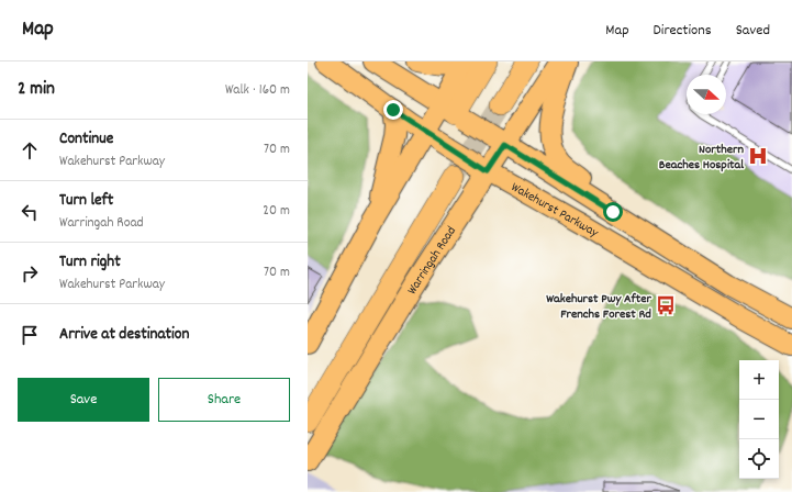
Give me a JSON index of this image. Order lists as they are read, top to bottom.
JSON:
{
  "streets": {
    "highway": ["Warringah Road"],
    "main road": ["Wakehurst Parkway"]
  },
  "crossings": [
    ["Wakehurst Parkway", "Warringah Road"]
  ],
  "places": {
    "hospital": ["Northern Beaches Hospital"],
    "bus stop": ["Wakehurst Pwy After Frenchs Forest Rd"]
  },
  "north": "right",
  "page": {
    "header": "Map",
    "nav": ["Map", "Directions", "Saved"],
    "heading": ["2 min", "Walk · 160 m"],
    "list": [
      ["Continue", "Wakehurst Parkway", "70 m"],
      ["Turn left", "Warringah Road", "20 m"],
      ["Turn right", "Wakehurst Parkway", "70 m"],
      "Arrive at destination"
    ],
    "map_buttons": ["+", "−"],
    "buttons": ["Save", "Share"]
  }
}
